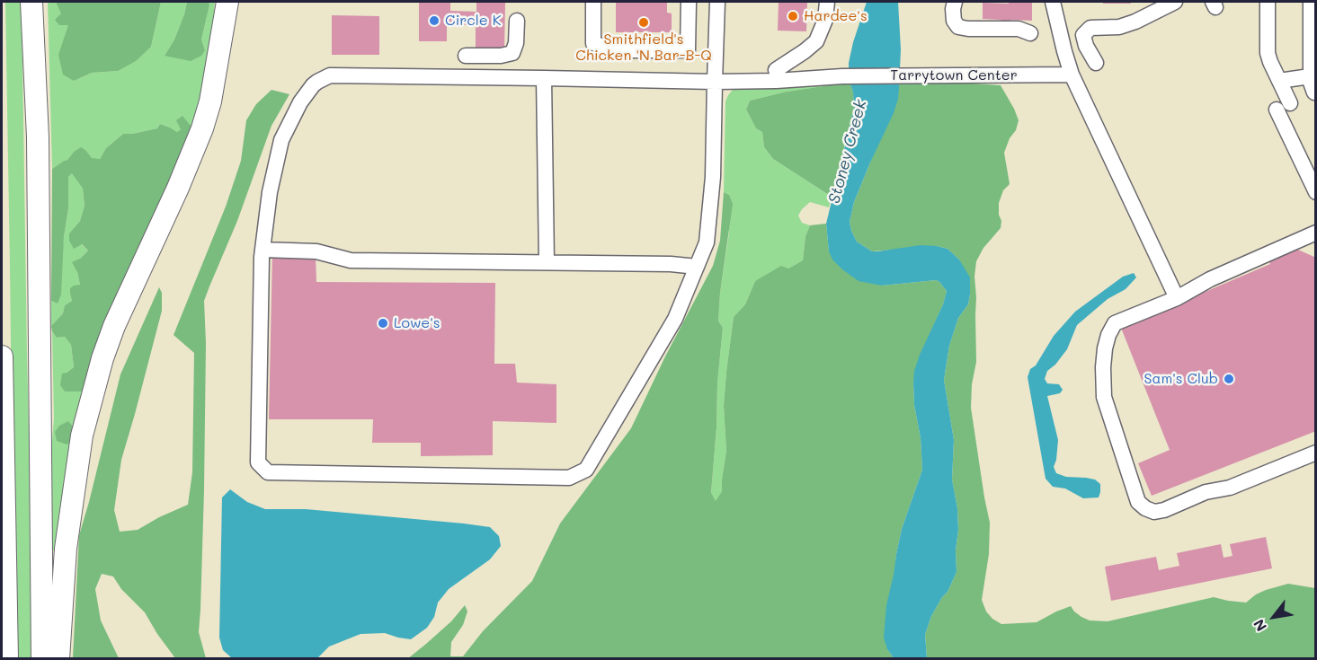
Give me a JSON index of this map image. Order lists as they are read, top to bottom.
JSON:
{
  "streets": {
    "street": ["Tarrytown Center"]
  },
  "water": ["Stoney Creek"],
  "places": [
    "Hardee's",
    "Circle K",
    "Smithfield's Chicken 'N Bar-B-Q",
    "Lowe's",
    "Sam's Club"
  ],
  "north": "bottom left"
}
